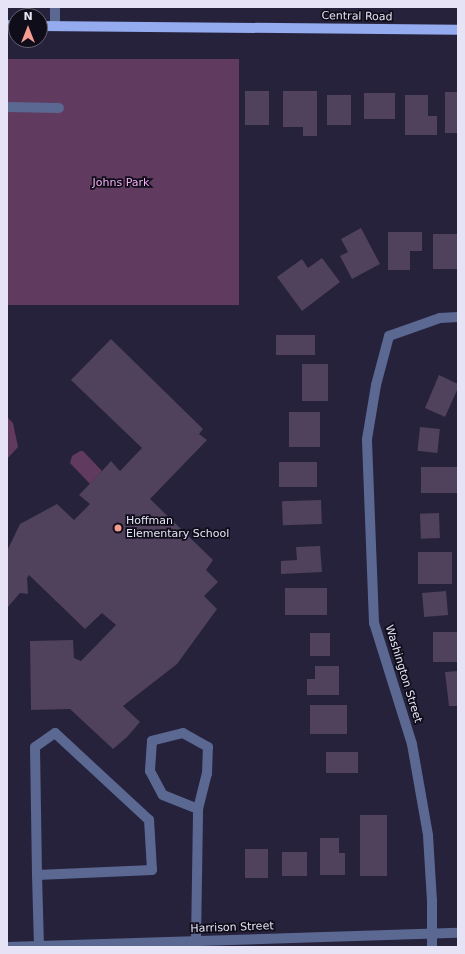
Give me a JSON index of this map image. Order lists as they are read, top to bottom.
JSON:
{
  "streets": {
    "main road": ["Central Road"],
    "street": ["Washington Street", "Harrison Street"]
  },
  "crossings": [
    ["Washington Street", "Harrison Street"]
  ],
  "parks": ["Johns Park"],
  "places": ["Hoffman Elementary School"],
  "north": "top"
}
